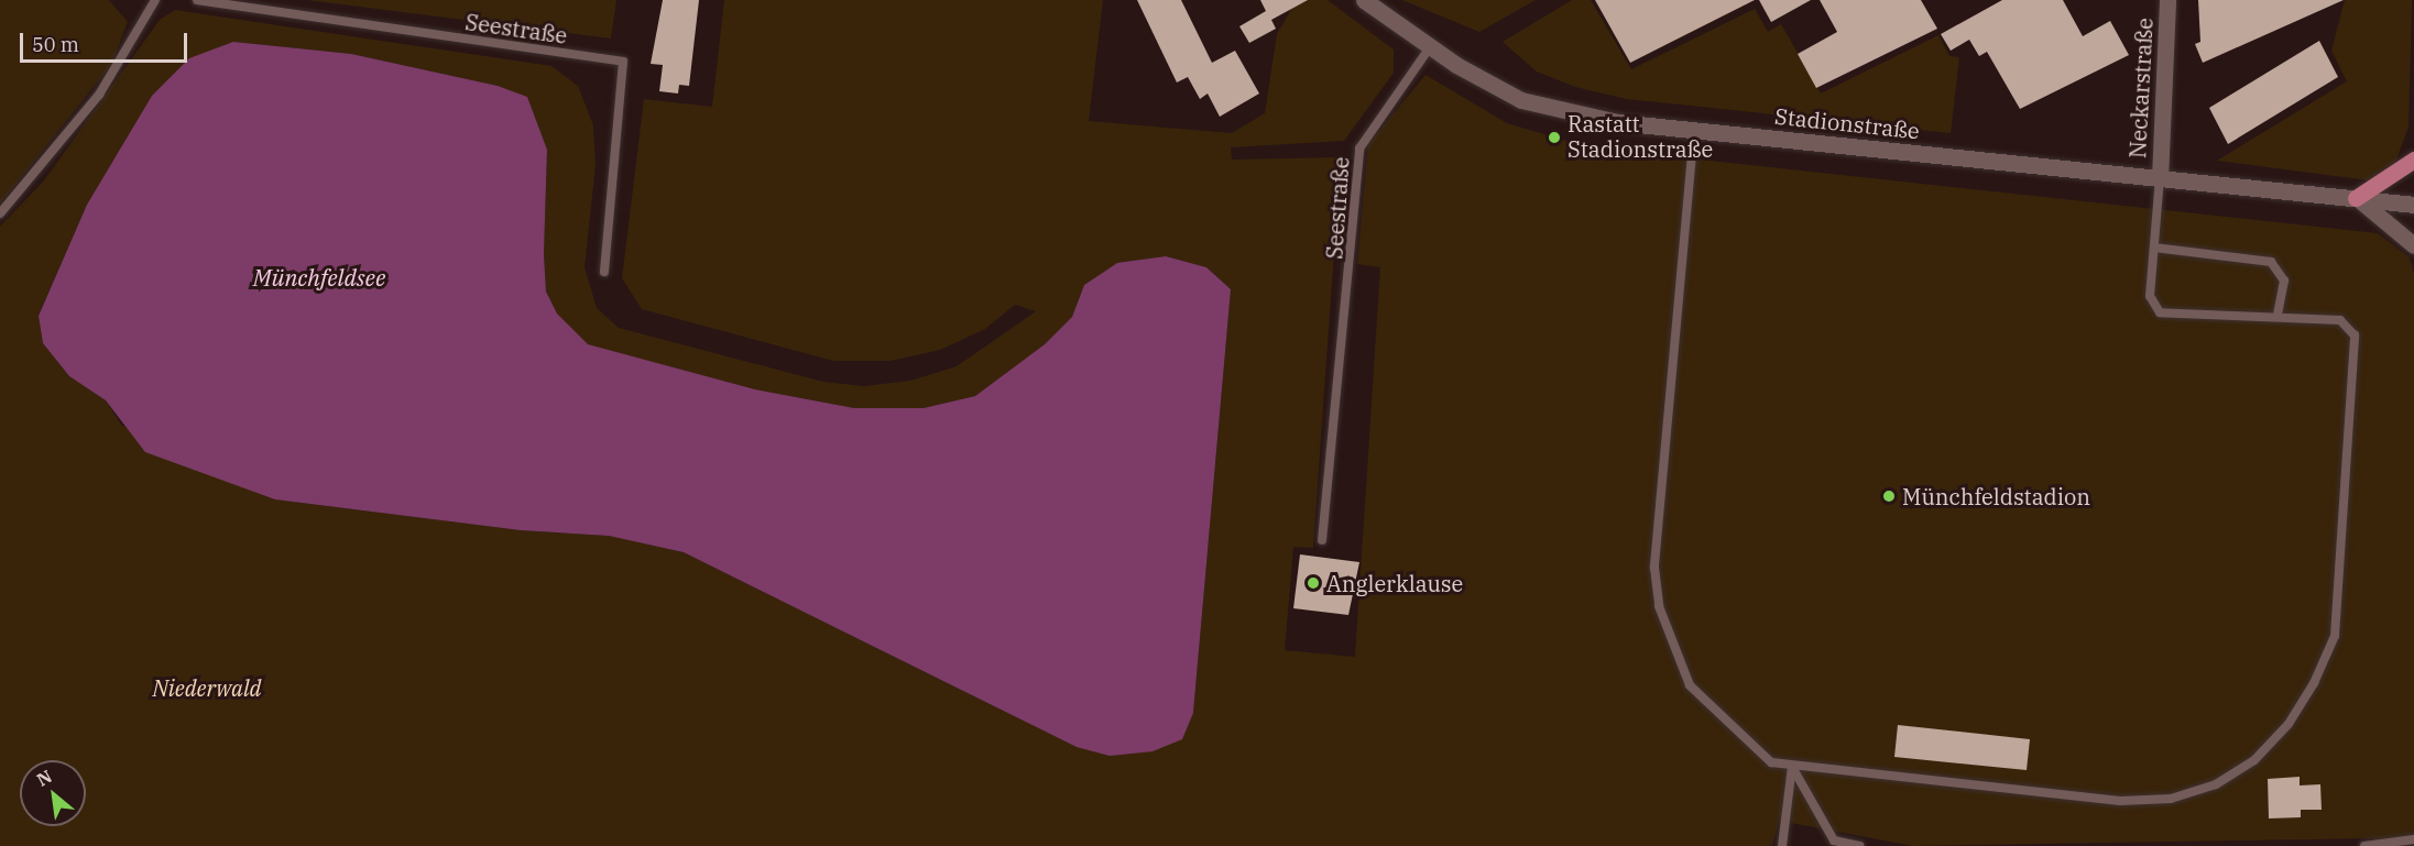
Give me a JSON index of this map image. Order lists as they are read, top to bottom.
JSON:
{
  "streets": {
    "street": ["Neckarstraße", "Stadionstraße"],
    "lane": ["Seestraße"]
  },
  "crossings": [
    ["Seestraße", "Stadionstraße"],
    ["Neckarstraße", "Stadionstraße"]
  ],
  "water": ["Münchfeldsee"],
  "parks": ["Niederwald"],
  "places": ["Rastatt Stadionstraße", "Münchfeldstadion", "Anglerklause"],
  "scale_bar": "50 m",
  "north": "top left"
}
